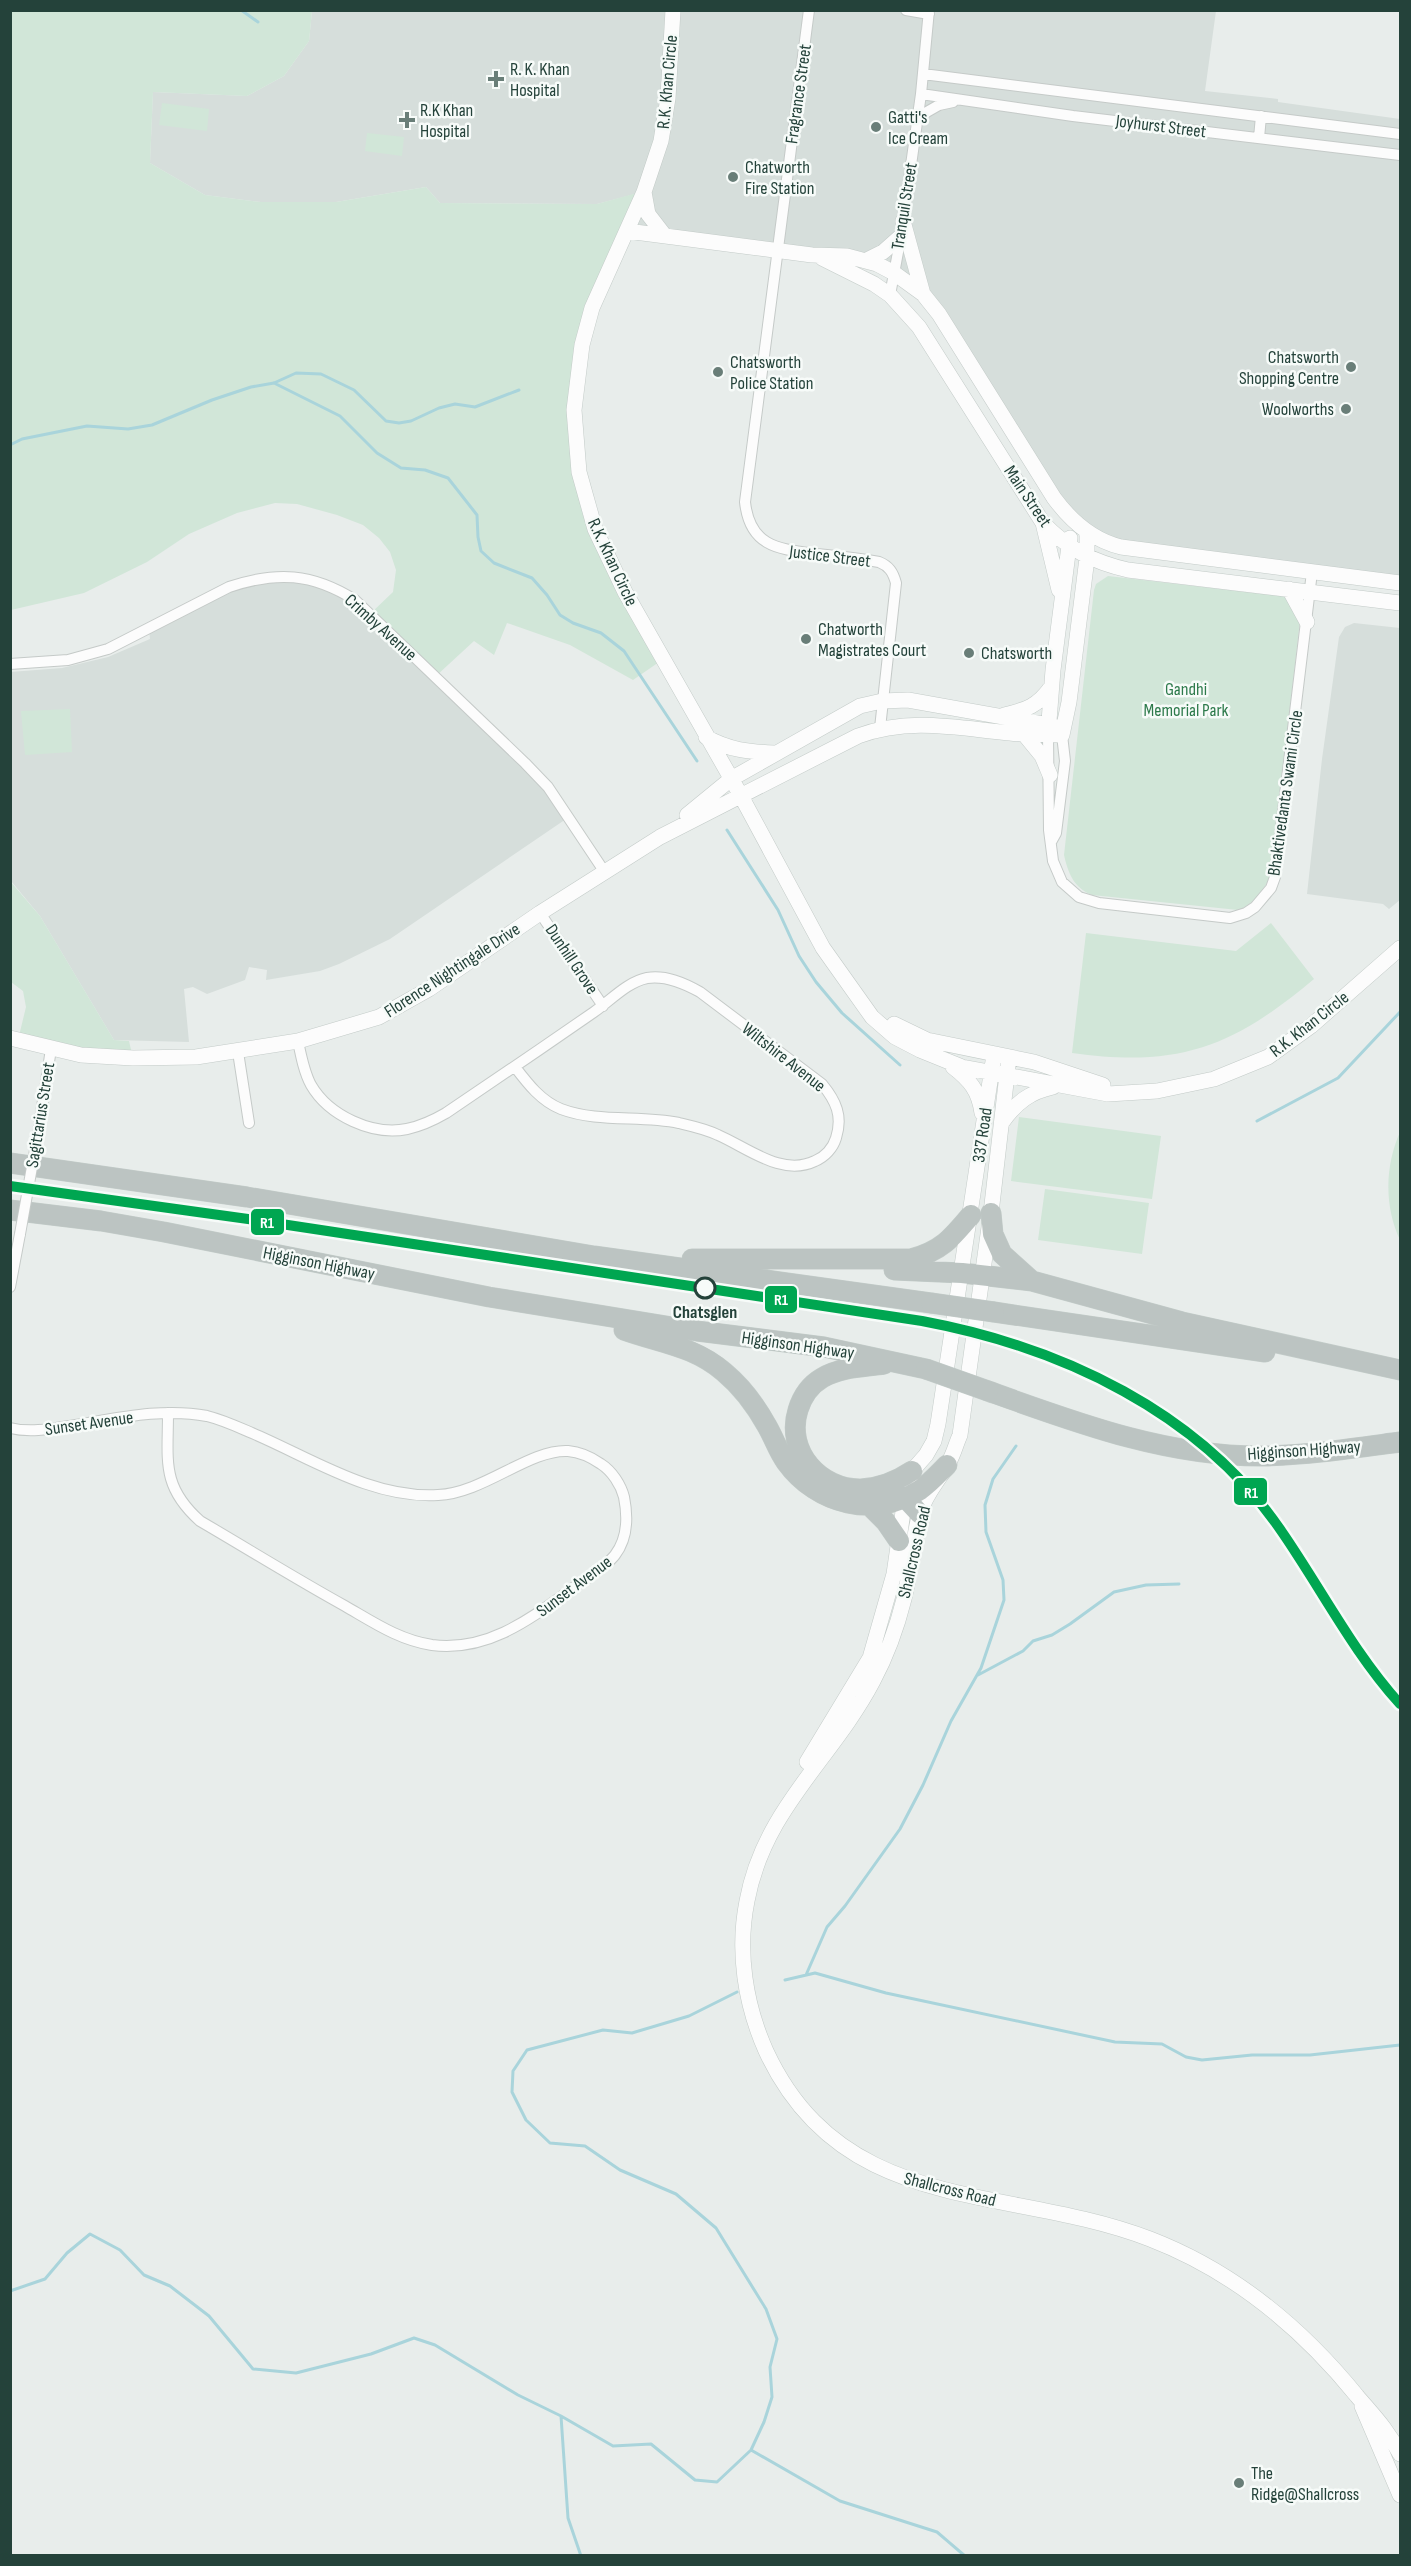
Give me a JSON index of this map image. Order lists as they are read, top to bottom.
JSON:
{
  "streets": {
    "highway": ["Higginson Highway"],
    "street": [
      "R.K. Khan Circle",
      "Fragrance Street",
      "Joyhurst Street",
      "Tranquil Street",
      "Main Street",
      "Justice Street",
      "Crimby Avenue",
      "Bhaktivedanta Swami Circle",
      "Dunhill Grove",
      "Florence Nightingale Drive",
      "Wiltshire Avenue",
      "Sagittarius Street",
      "337 Road",
      "Sunset Avenue",
      "Shallcross Road"
    ]
  },
  "crossings": [
    ["R.K. Khan Circle", "Main Street"],
    ["R.K. Khan Circle", "Florence Nightingale Drive"],
    ["R.K. Khan Circle", "337 Road"],
    ["Fragrance Street", "Main Street"],
    ["Fragrance Street", "Justice Street"],
    ["Joyhurst Street", "Tranquil Street"],
    ["Tranquil Street", "Main Street"],
    ["Main Street", "Justice Street"],
    ["Main Street", "Bhaktivedanta Swami Circle"],
    ["Crimby Avenue", "Florence Nightingale Drive"],
    ["Dunhill Grove", "Florence Nightingale Drive"],
    ["Dunhill Grove", "Wiltshire Avenue"],
    ["Florence Nightingale Drive", "Wiltshire Avenue"],
    ["Florence Nightingale Drive", "Sagittarius Street"],
    ["337 Road", "Shallcross Road"]
  ],
  "parks": ["Gandhi Memorial Park"],
  "places": {
    "health": ["R. K. Khan Hospital", "R.K Khan Hospital"],
    "other": [
      "Gatti's Ice Cream",
      "Chatworth Fire Station",
      "Chatsworth Shopping Centre",
      "Chatsworth Police Station",
      "Woolworths",
      "Chatworth Magistrates Court",
      "Chatsworth",
      "Chatsglen",
      "The Ridge@Shallcross"
    ]
  },
  "lines": ["transit line R1"]
}
